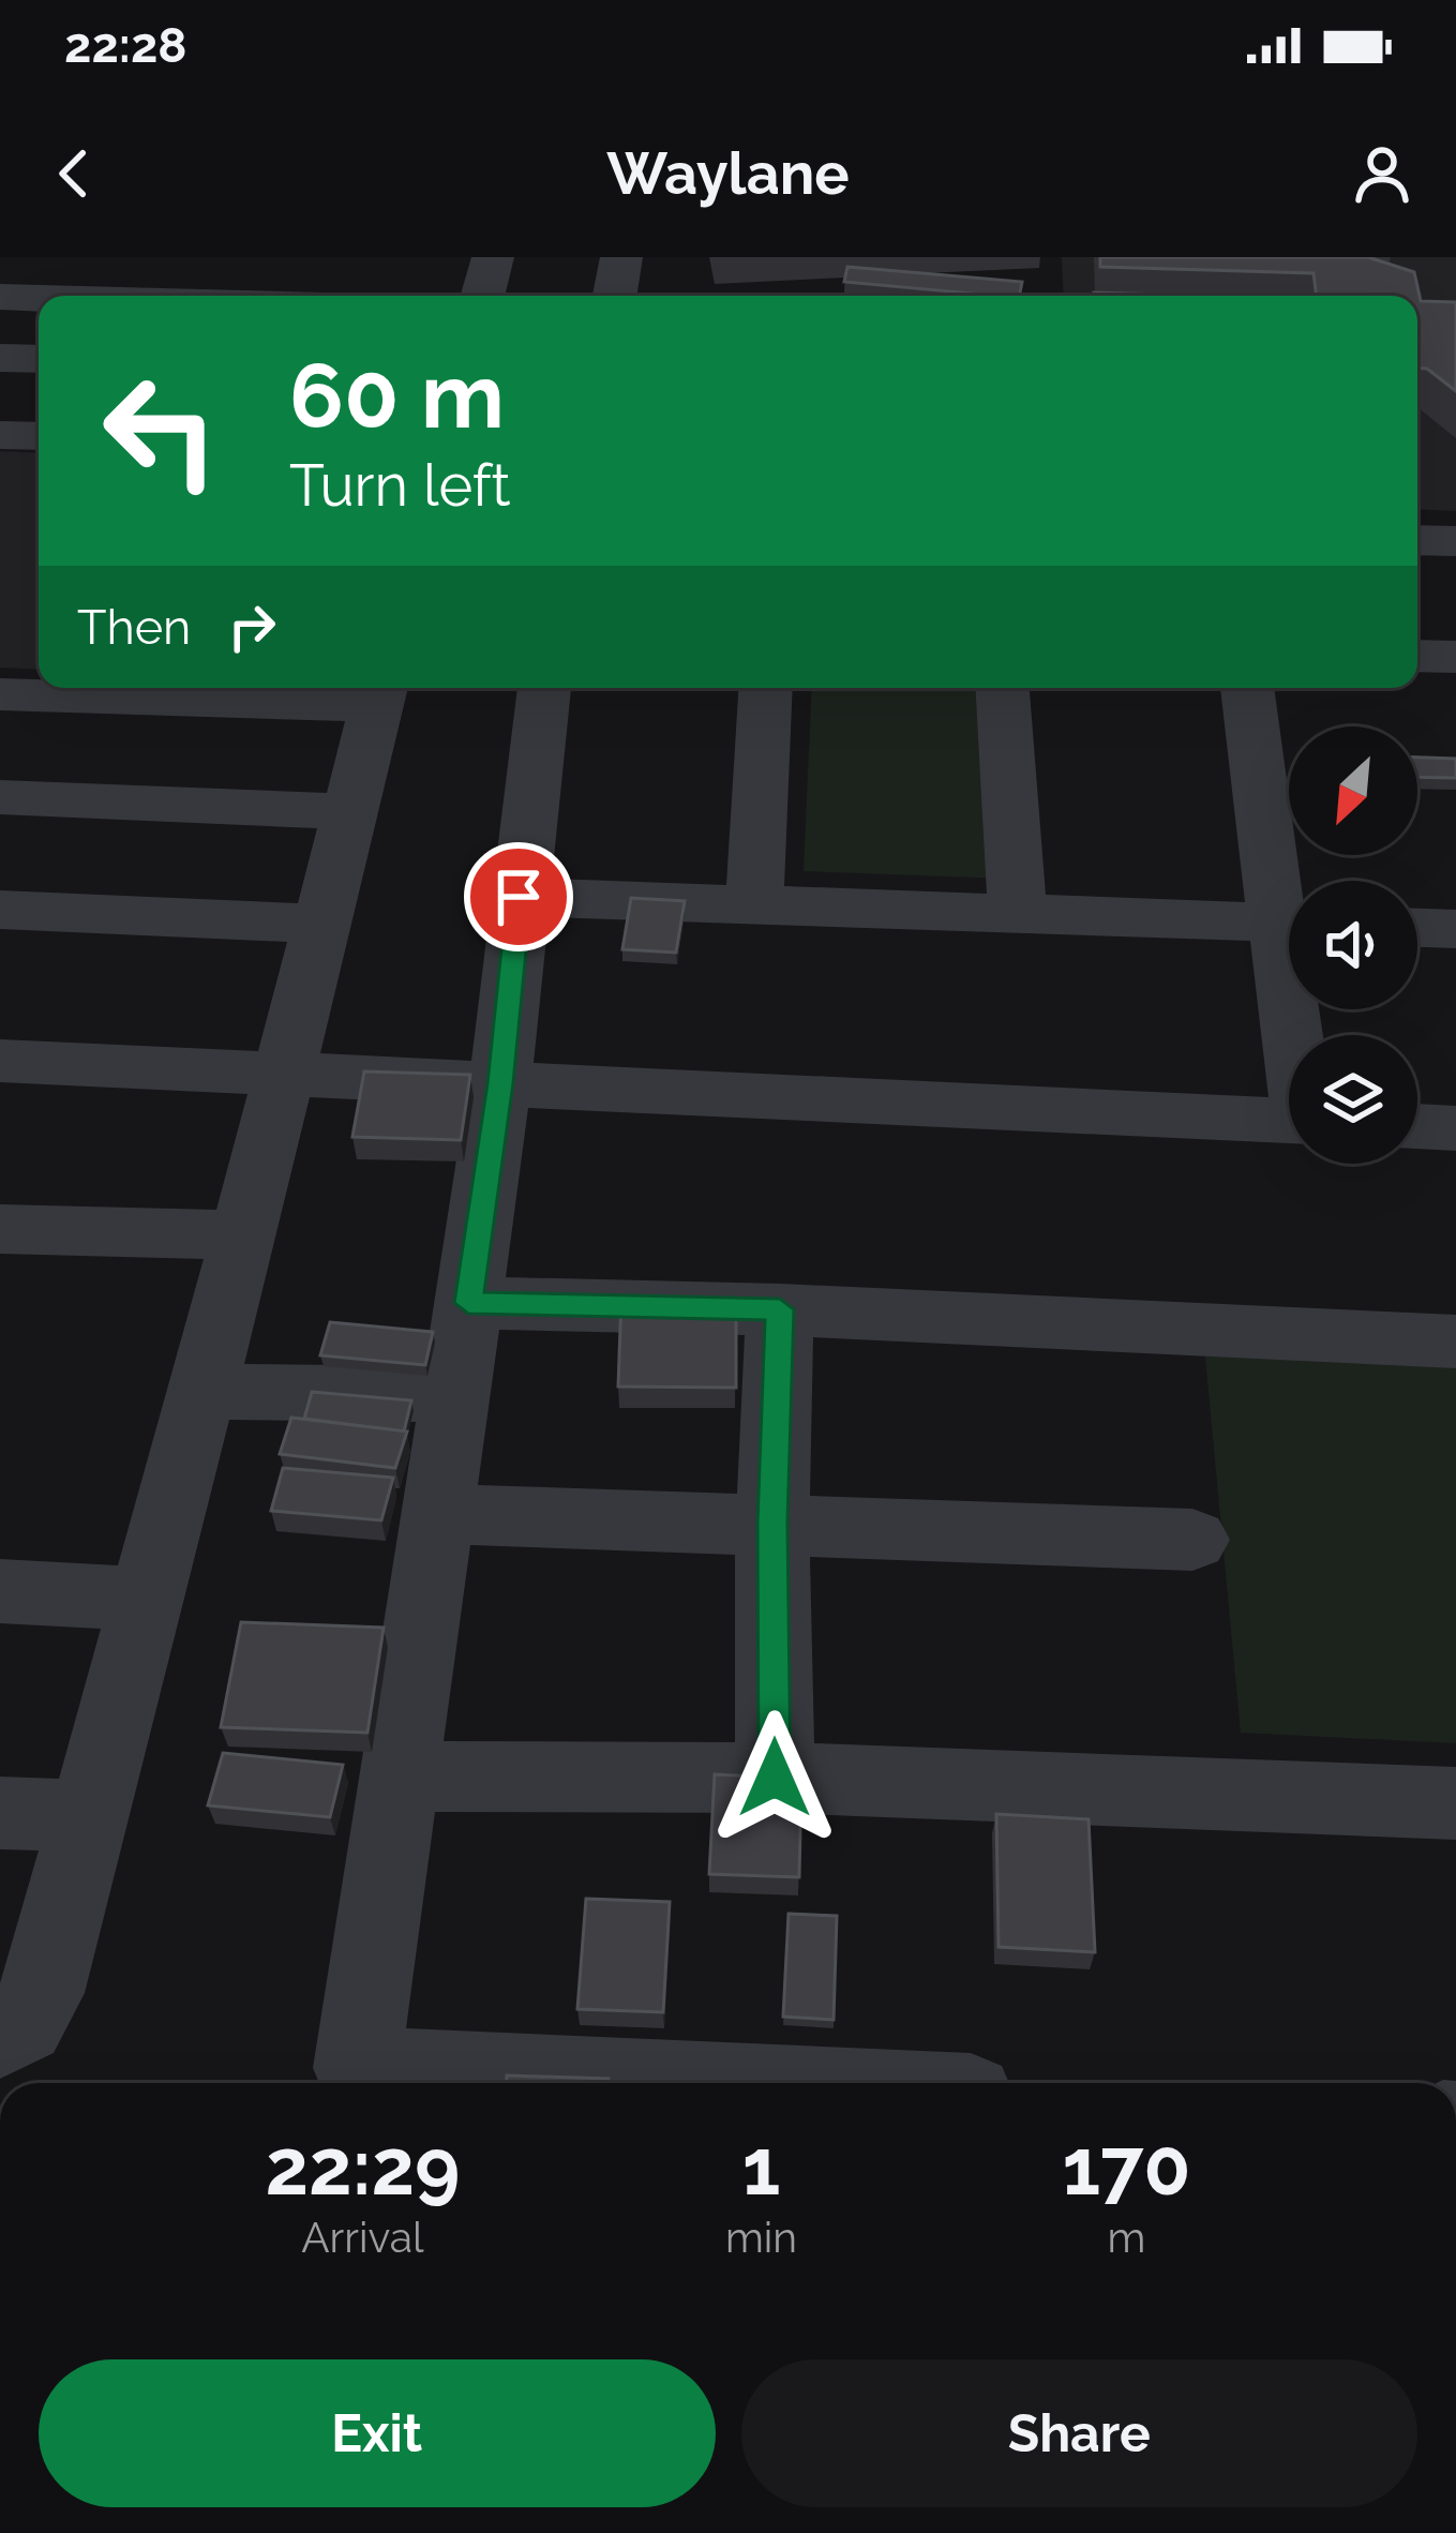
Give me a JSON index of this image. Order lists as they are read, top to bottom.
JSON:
{
  "north": "bottom left",
  "page": {
    "status": "22:28",
    "header": "Waylane",
    "turn": ["60 m", "Turn left"],
    "then": "Then",
    "eta": [
      "22:29",
      "Arrival",
      "1",
      "min",
      "170",
      "m"
    ],
    "buttons": ["Exit", "Share"]
  }
}
